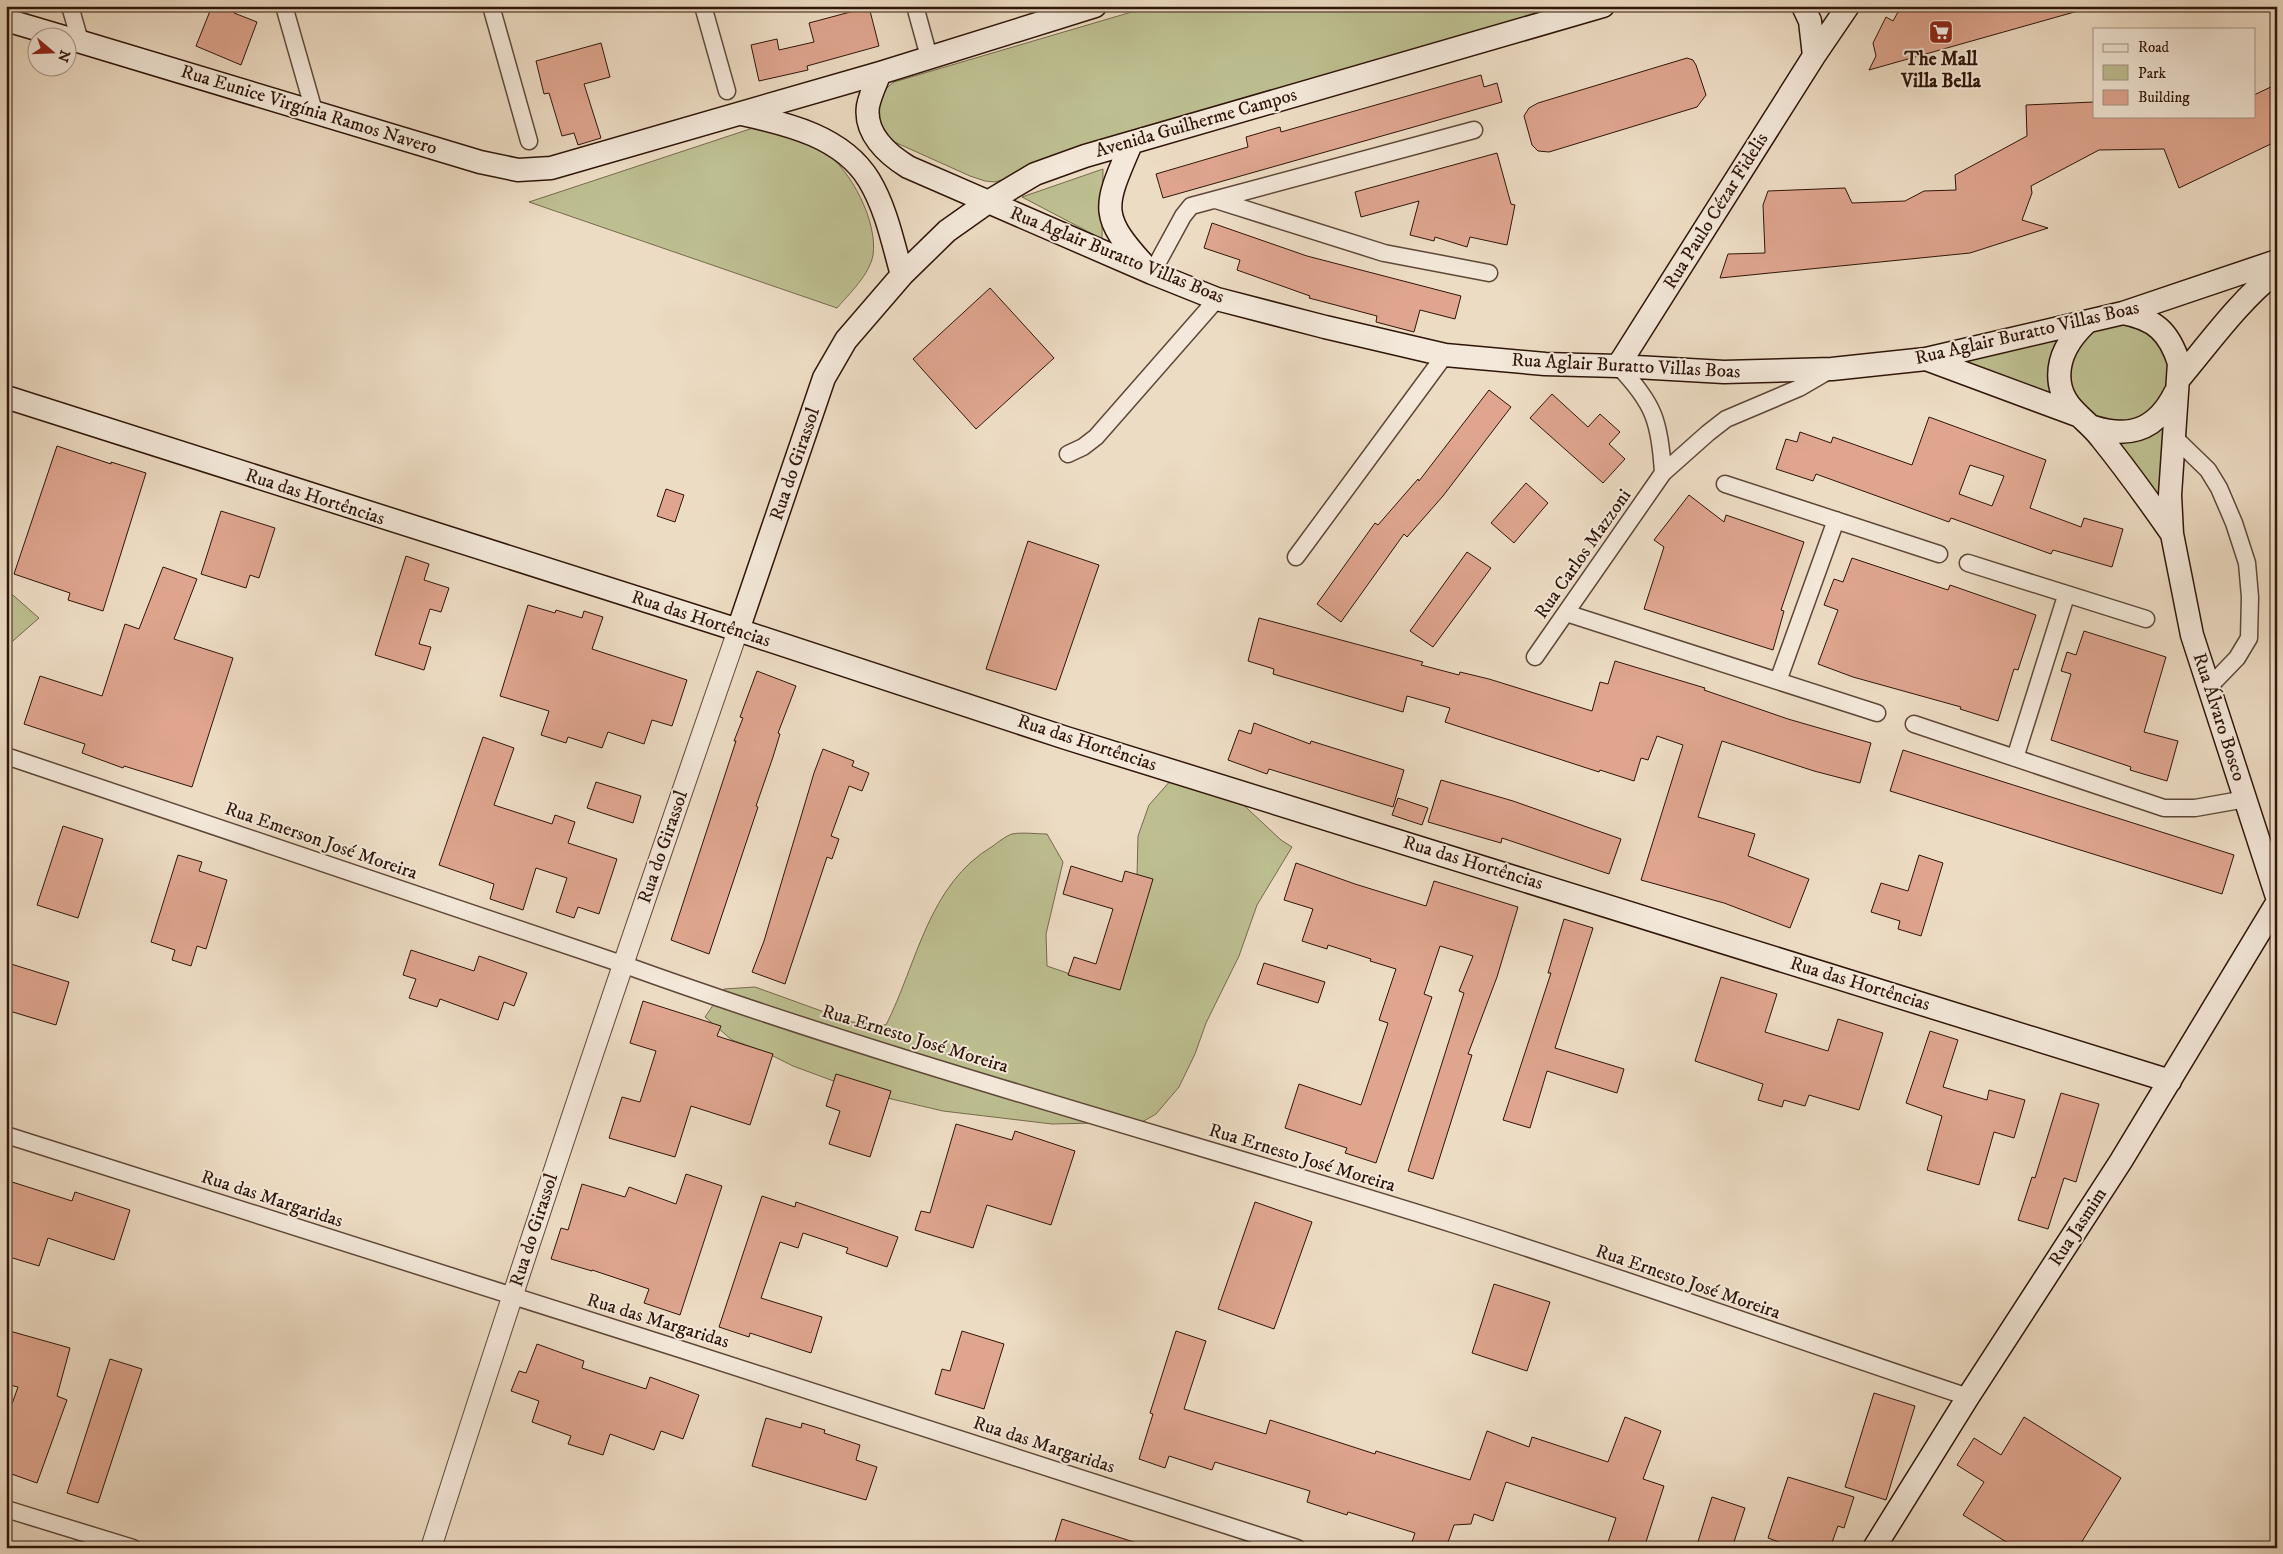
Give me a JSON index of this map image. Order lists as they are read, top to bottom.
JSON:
{
  "streets": {
    "main road": [
      "Rua Eunice Virgínia Ramos Navero",
      "Avenida Guilherme Campos",
      "Rua Paulo Cézar Fidelis",
      "Rua Aglair Buratto Villas Boas",
      "Rua do Girassol",
      "Rua das Hortências",
      "Rua Álvaro Bosco",
      "Rua Jasmim"
    ],
    "street": [
      "Rua Carlos Mazzoni",
      "Rua Emerson José Moreira",
      "Rua Ernesto José Moreira",
      "Rua das Margaridas"
    ]
  },
  "crossings": [
    ["Avenida Guilherme Campos", "Rua Aglair Buratto Villas Boas"],
    ["Avenida Guilherme Campos", "Rua do Girassol"],
    ["Rua Paulo Cézar Fidelis", "Rua Aglair Buratto Villas Boas"],
    ["Rua Aglair Buratto Villas Boas", "Rua do Girassol"],
    ["Rua Aglair Buratto Villas Boas", "Rua Carlos Mazzoni"],
    ["Rua Aglair Buratto Villas Boas", "Rua Álvaro Bosco"],
    ["Rua do Girassol", "Rua das Hortências"],
    ["Rua do Girassol", "Rua Emerson José Moreira"],
    ["Rua do Girassol", "Rua Ernesto José Moreira"],
    ["Rua do Girassol", "Rua das Margaridas"],
    ["Rua das Hortências", "Rua Jasmim"],
    ["Rua Emerson José Moreira", "Rua Ernesto José Moreira"],
    ["Rua Ernesto José Moreira", "Rua Jasmim"]
  ],
  "places": {
    "supermarket": ["The Mall Villa Bella"]
  },
  "legend": ["Road", "Park", "Building"],
  "north": "right"
}
